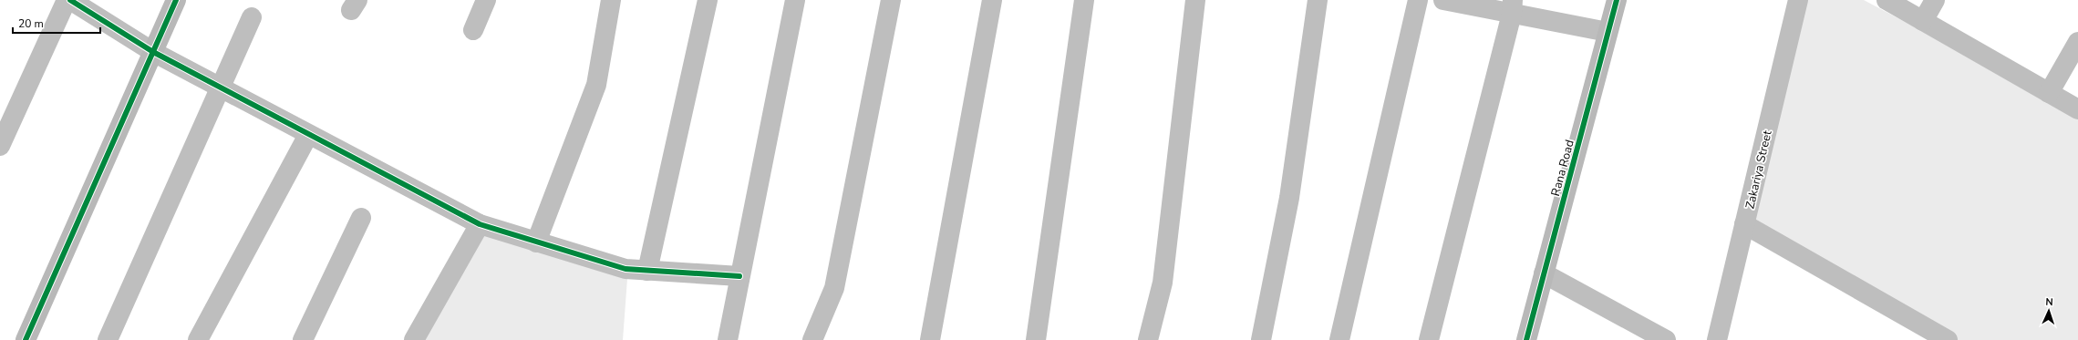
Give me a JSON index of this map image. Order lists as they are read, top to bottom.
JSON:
{
  "streets": {
    "street": ["Rana Road", "Zakariya Street"]
  },
  "scale_bar": "20 m",
  "north": "top"
}
